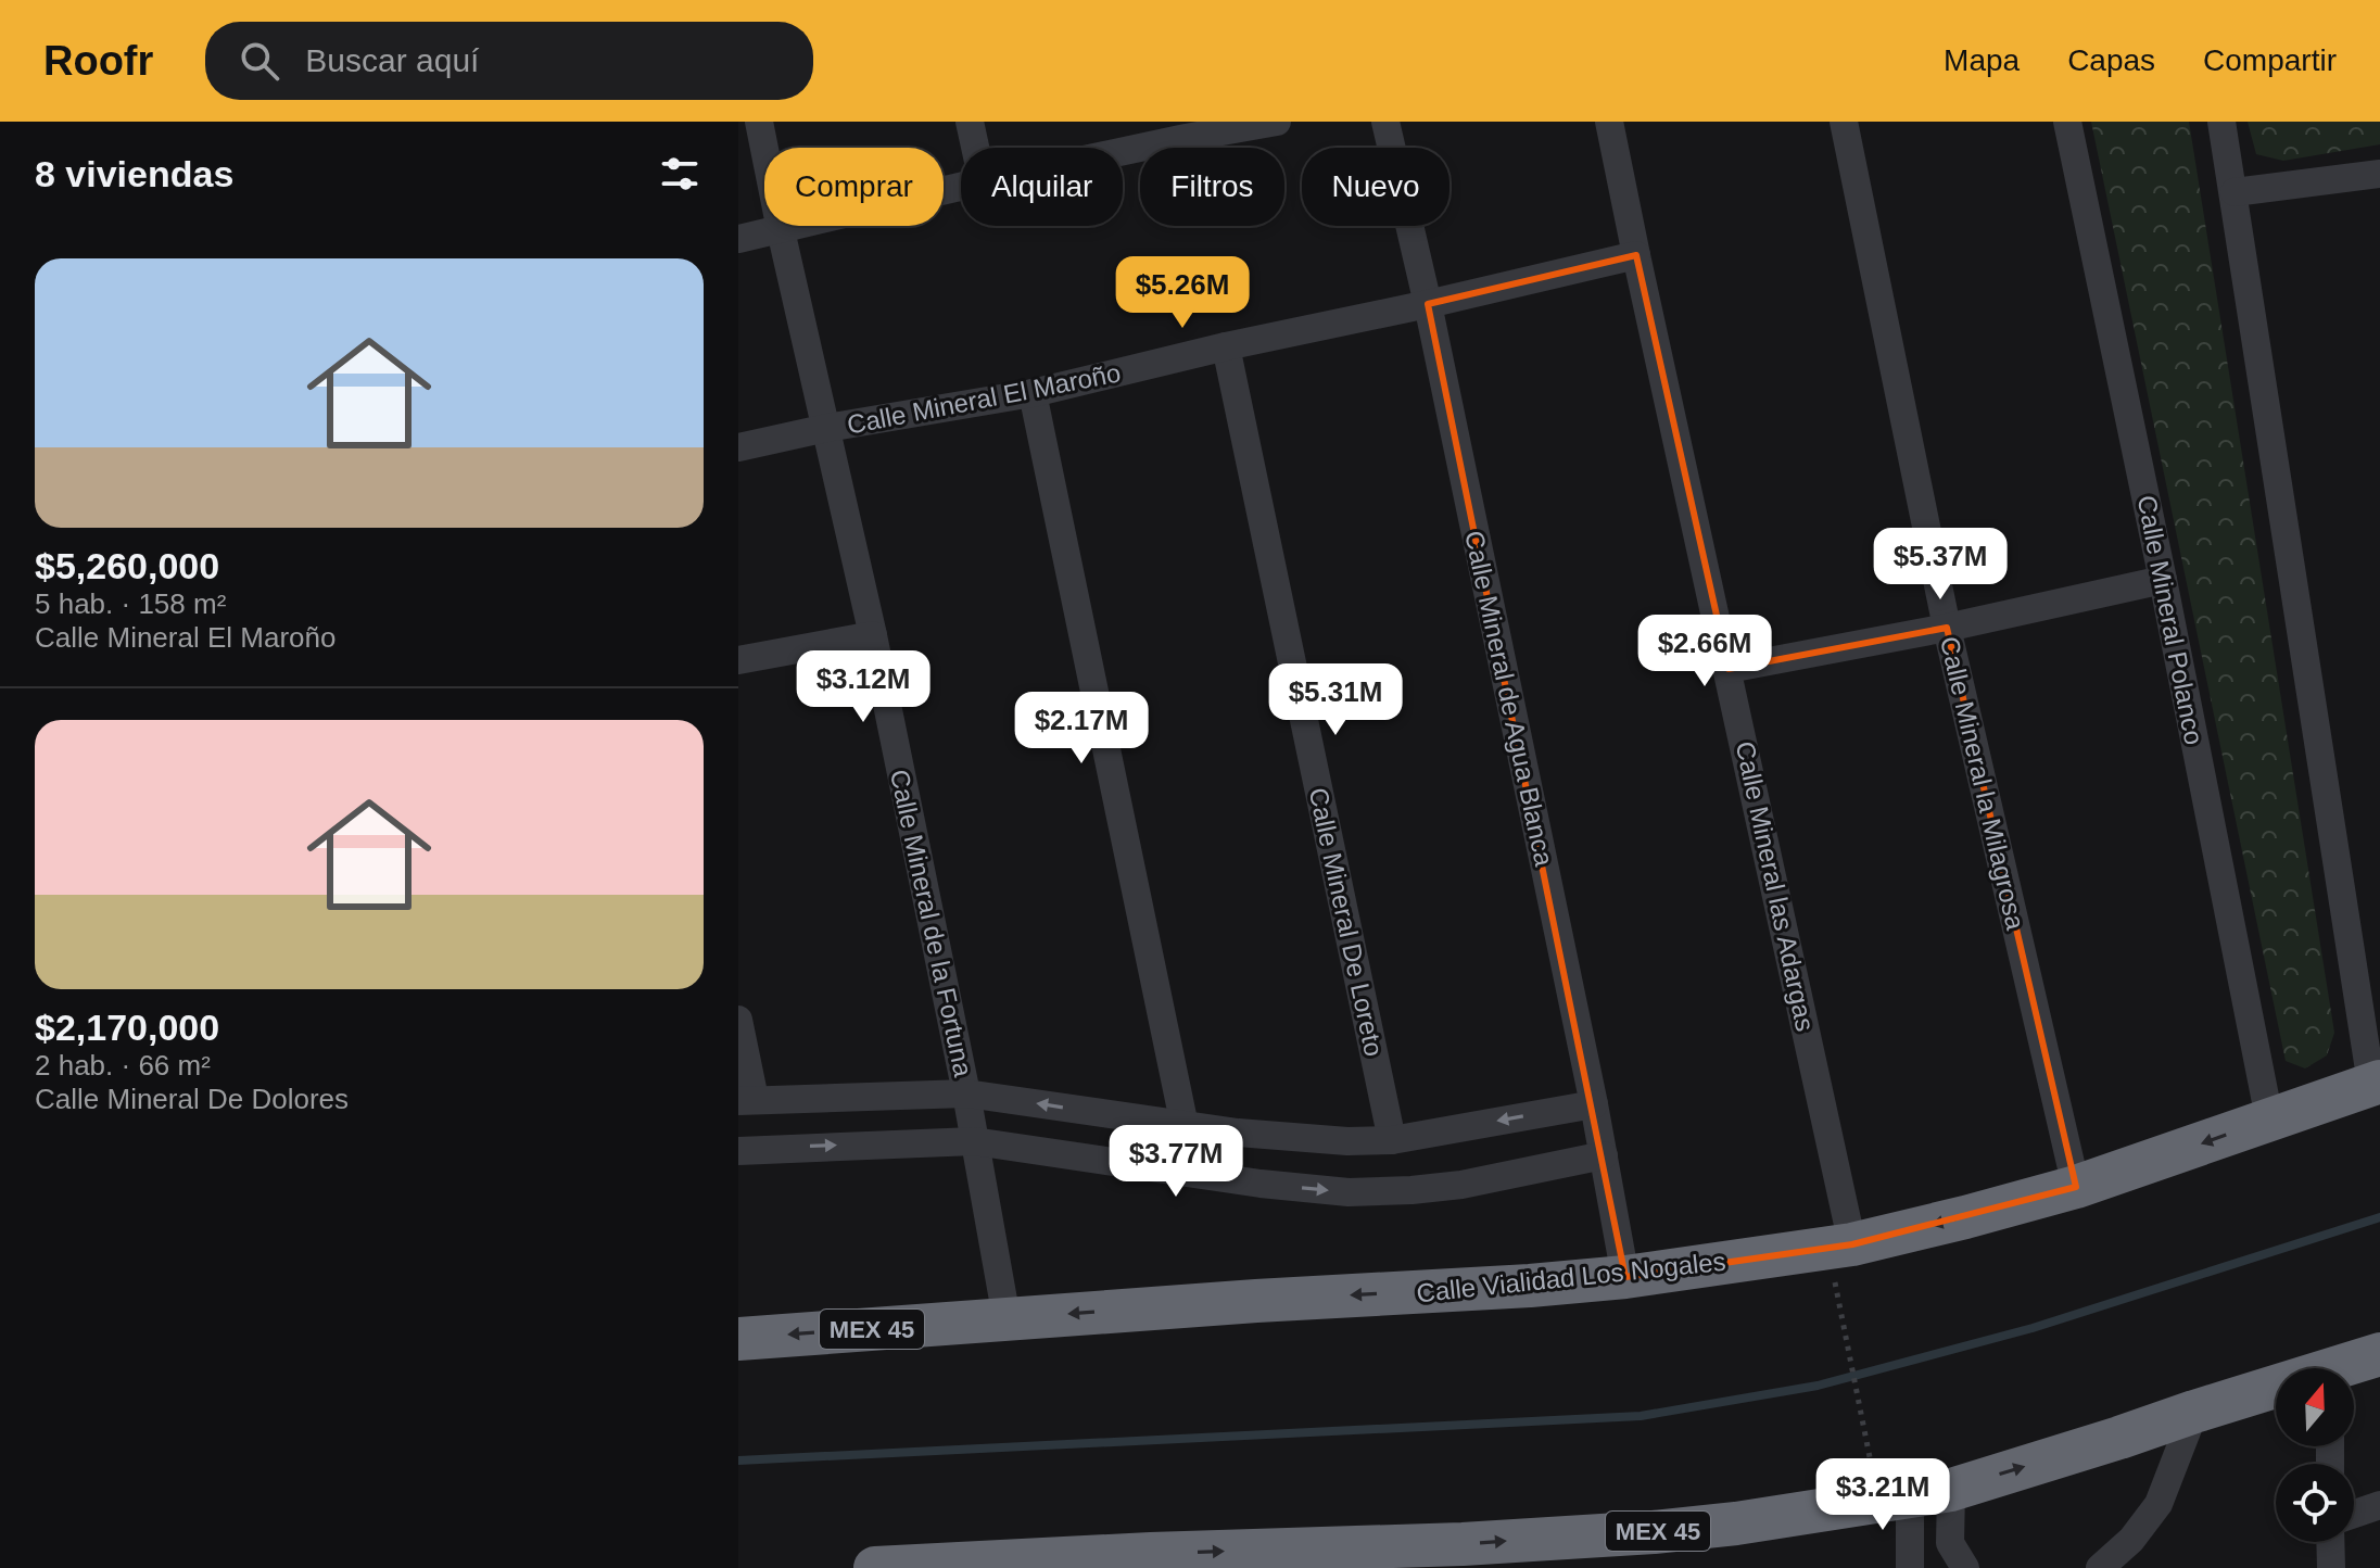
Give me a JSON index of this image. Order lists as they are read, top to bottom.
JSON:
{
  "streets": {
    "highway": ["Calle Vialidad Los Nogales", "MEX 45"],
    "street": [
      "Calle Mineral El Maroño",
      "Calle Mineral Polanco",
      "Calle Mineral de Agua Blanca",
      "Calle Mineral la Milagrosa",
      "Calle Mineral las Adargas",
      "Calle Mineral De Loreto",
      "Calle Mineral de la Fortuna"
    ]
  },
  "crossings": [
    ["Calle Mineral El Maroño", "Calle Mineral de Agua Blanca"],
    ["Calle Mineral El Maroño", "Calle Mineral las Adargas"],
    ["Calle Mineral El Maroño", "Calle Mineral De Loreto"],
    ["Calle Mineral El Maroño", "Calle Mineral de la Fortuna"],
    ["Calle Mineral Polanco", "Calle Vialidad Los Nogales"],
    ["Calle Mineral de Agua Blanca", "Calle Vialidad Los Nogales"],
    ["Calle Mineral la Milagrosa", "Calle Vialidad Los Nogales"],
    ["Calle Mineral las Adargas", "Calle Vialidad Los Nogales"],
    ["Calle Mineral de la Fortuna", "Calle Vialidad Los Nogales"]
  ],
  "north": "top",
  "page": {
    "header": "Roofr",
    "search": "Buscar aquí",
    "nav": ["Mapa", "Capas", "Compartir"],
    "heading": "8 viviendas",
    "chip": [
      "Comprar",
      "Alquilar",
      "Filtros",
      "Nuevo"
    ],
    "list": [
      {
        "name": "$5,260,000",
        "note": "5 hab. · 158 m² · Calle Mineral El Maroño"
      },
      {
        "name": "$2,170,000",
        "note": "2 hab. · 66 m² · Calle Mineral De Dolores"
      }
    ],
    "price": [
      "$5.26M",
      "$5.37M",
      "$2.66M",
      "$3.12M",
      "$5.31M",
      "$2.17M",
      "$3.77M",
      "$3.21M"
    ]
  }
}
